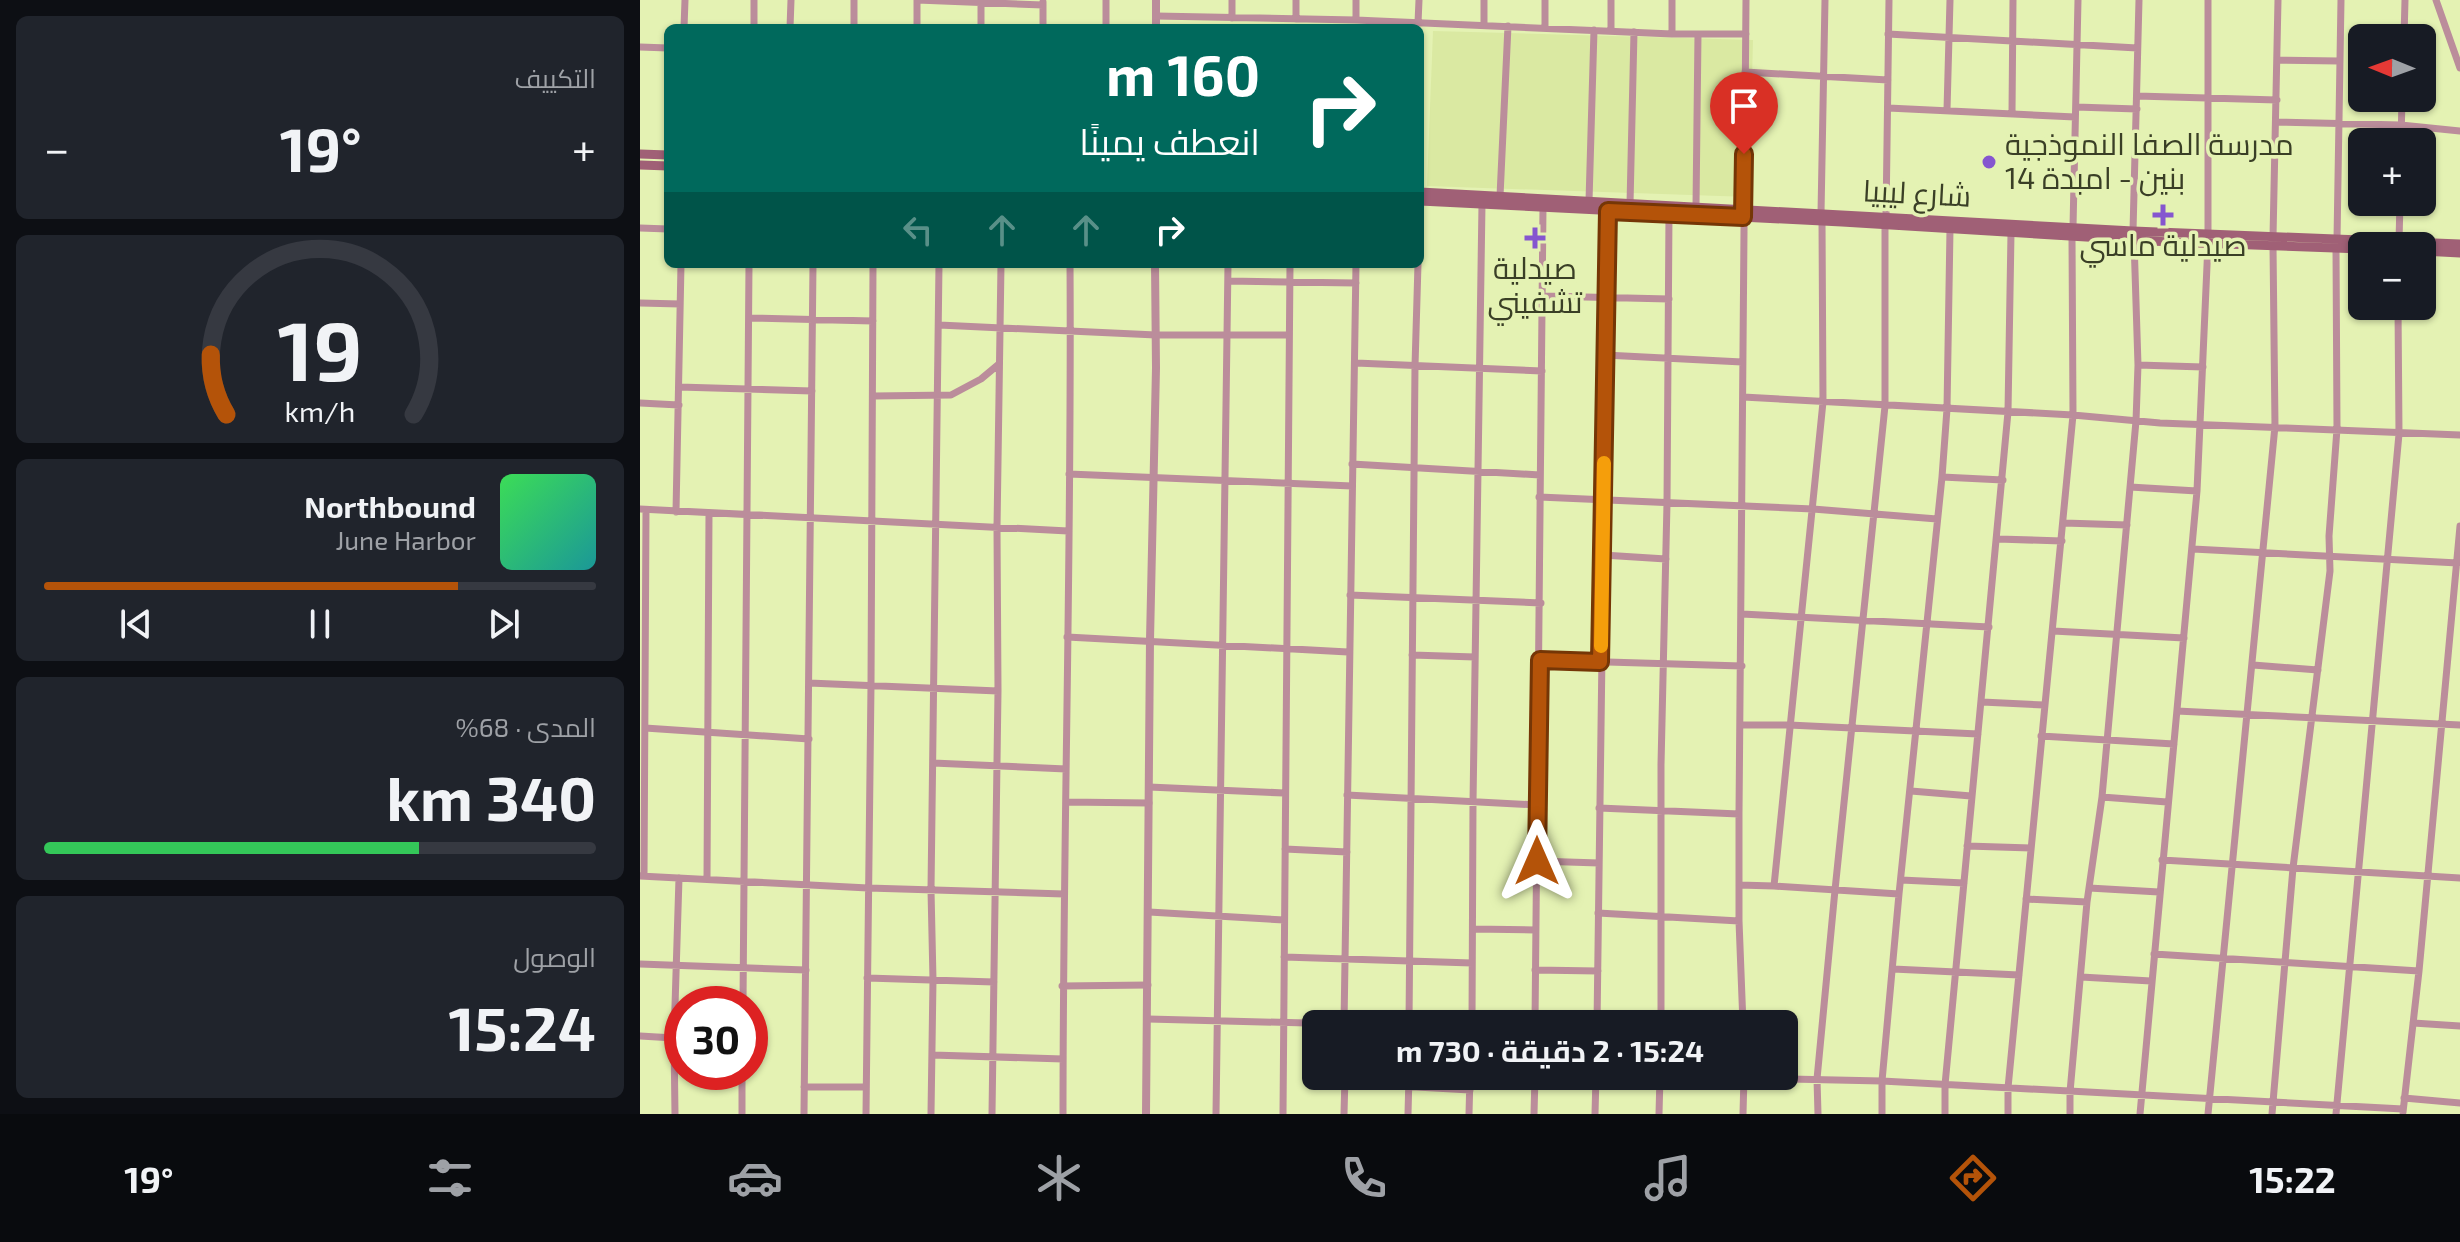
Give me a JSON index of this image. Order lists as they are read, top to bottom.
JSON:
{
  "streets": {
    "main road": ["شارع ليبيا"]
  },
  "places": {
    "other": ["مدرسة الصفا النموذجية بنين - امبدة 14"],
    "health": ["صيدلية ماسي", "صيدلية تشفيني"]
  },
  "north": "left",
  "page": {
    "tile": [
      "التكييف",
      ["المدى · 68%", "340 km"],
      ["الوصول", "15:24"]
    ],
    "map_buttons": ["+", "−"],
    "turn": ["160 m", "انعطف يمينًا"],
    "heat": ["−", "19°", "+"],
    "song": ["Northbound", "June Harbor"],
    "limit": "30",
    "trip": "15:24 · 2 دقيقة · 730 m",
    "tabs": ["15:22", "19°"],
    "gauge": ["19", "km/h"]
  }
}
